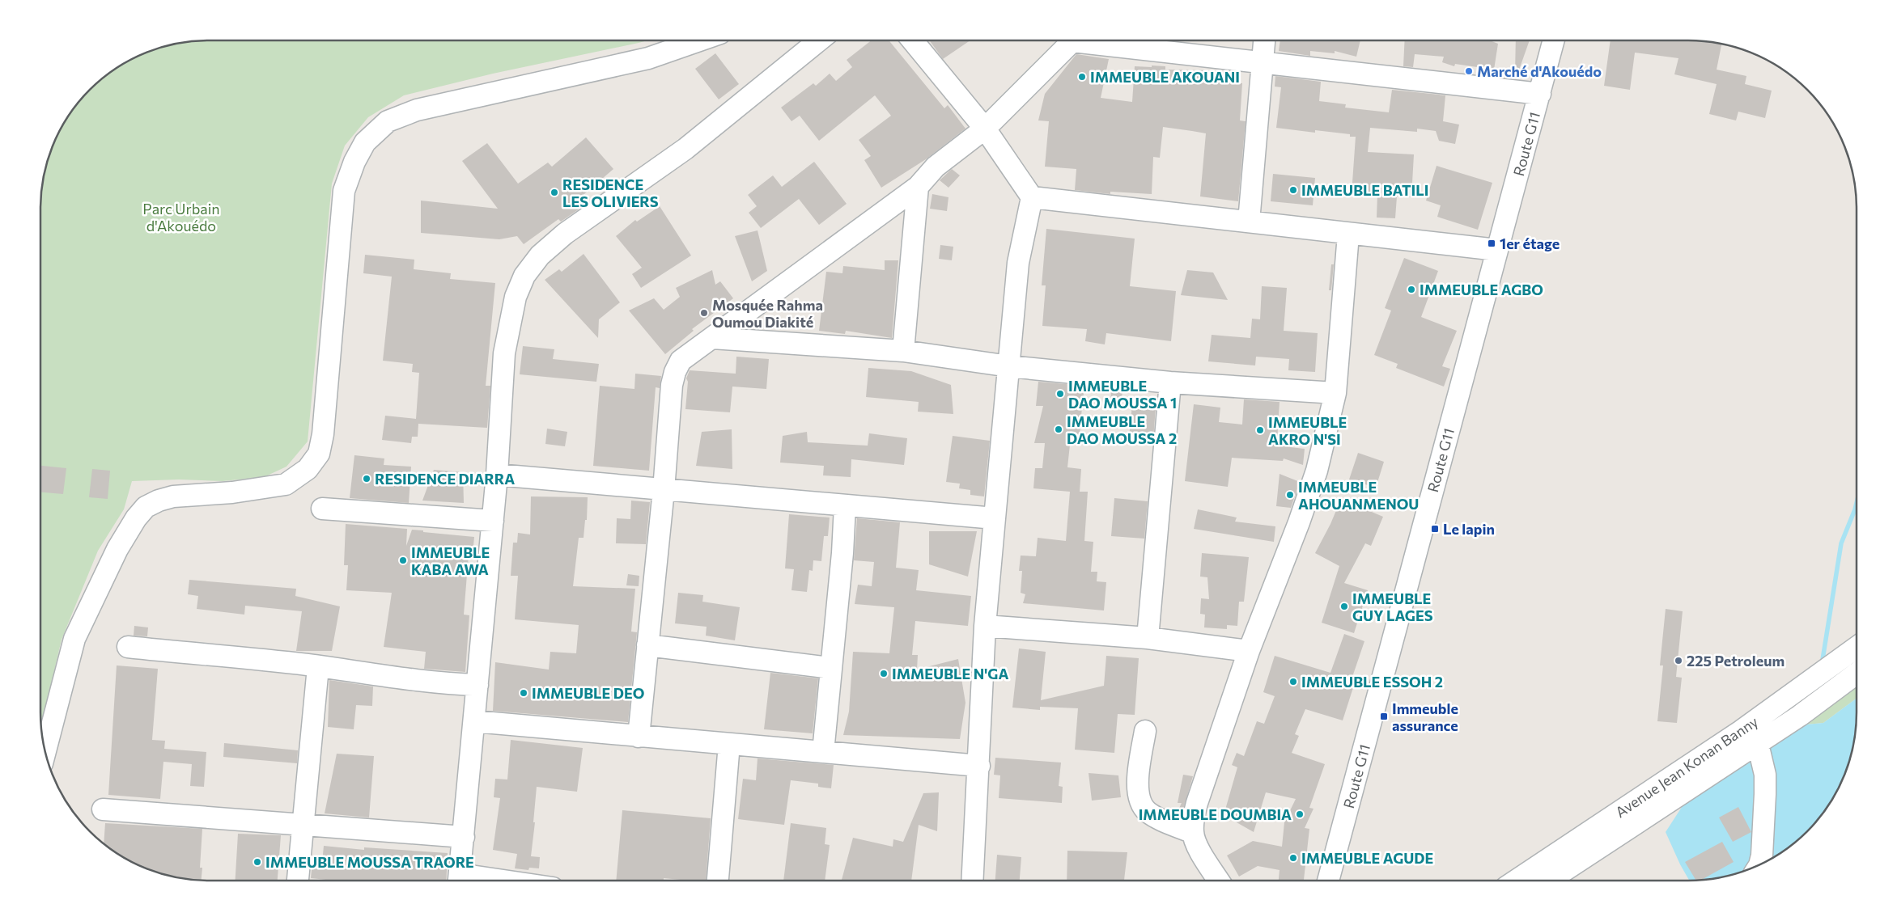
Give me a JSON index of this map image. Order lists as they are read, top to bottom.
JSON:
{
  "streets": {
    "street": ["Route G11", "Avenue Jean Konan Banny"]
  },
  "parks": ["Parc Urbain d'Akouédo"],
  "places": {
    "other": [
      "Marché d'Akouédo",
      "IMMEUBLE AKOUANI",
      "IMMEUBLE BATILI",
      "RESIDENCE LES OLIVIERS",
      "IMMEUBLE AGBO",
      "Mosquée Rahma Oumou Diakité",
      "IMMEUBLE DAO MOUSSA 1",
      "IMMEUBLE DAO MOUSSA 2",
      "IMMEUBLE AKRO N'SI",
      "RESIDENCE DIARRA",
      "IMMEUBLE AHOUANMENOU",
      "IMMEUBLE KABA AWA",
      "IMMEUBLE GUY LAGES",
      "225 Petroleum",
      "IMMEUBLE N'GA",
      "IMMEUBLE ESSOH 2",
      "IMMEUBLE DEO",
      "IMMEUBLE DOUMBIA",
      "IMMEUBLE AGUDE",
      "IMMEUBLE MOUSSA TRAORE"
    ],
    "transit": ["1er étage", "Le lapin", "Immeuble assurance"]
  }
}
